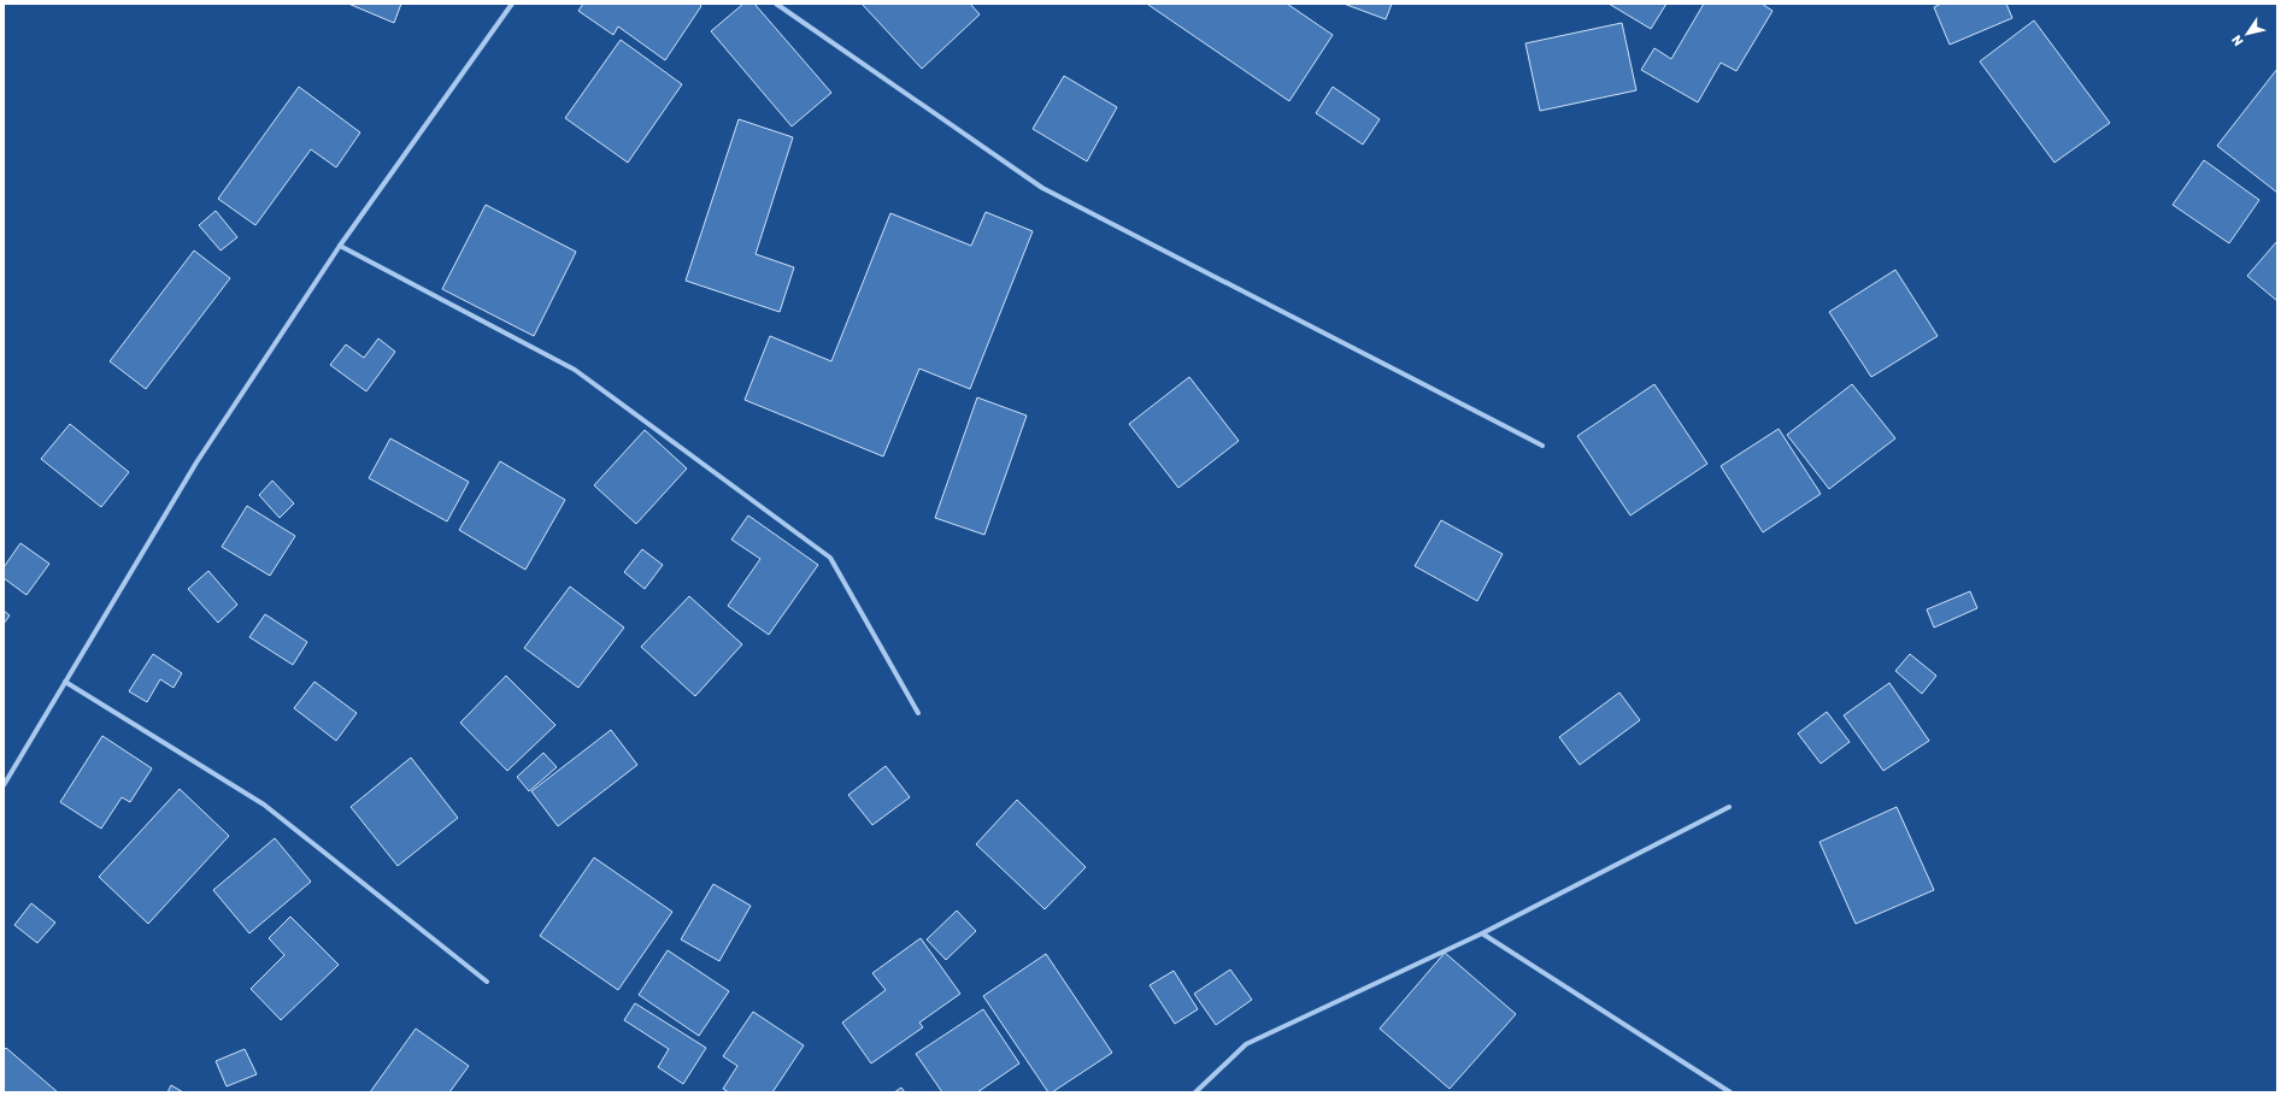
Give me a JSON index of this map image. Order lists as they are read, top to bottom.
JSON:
{
  "north": "bottom left"
}
